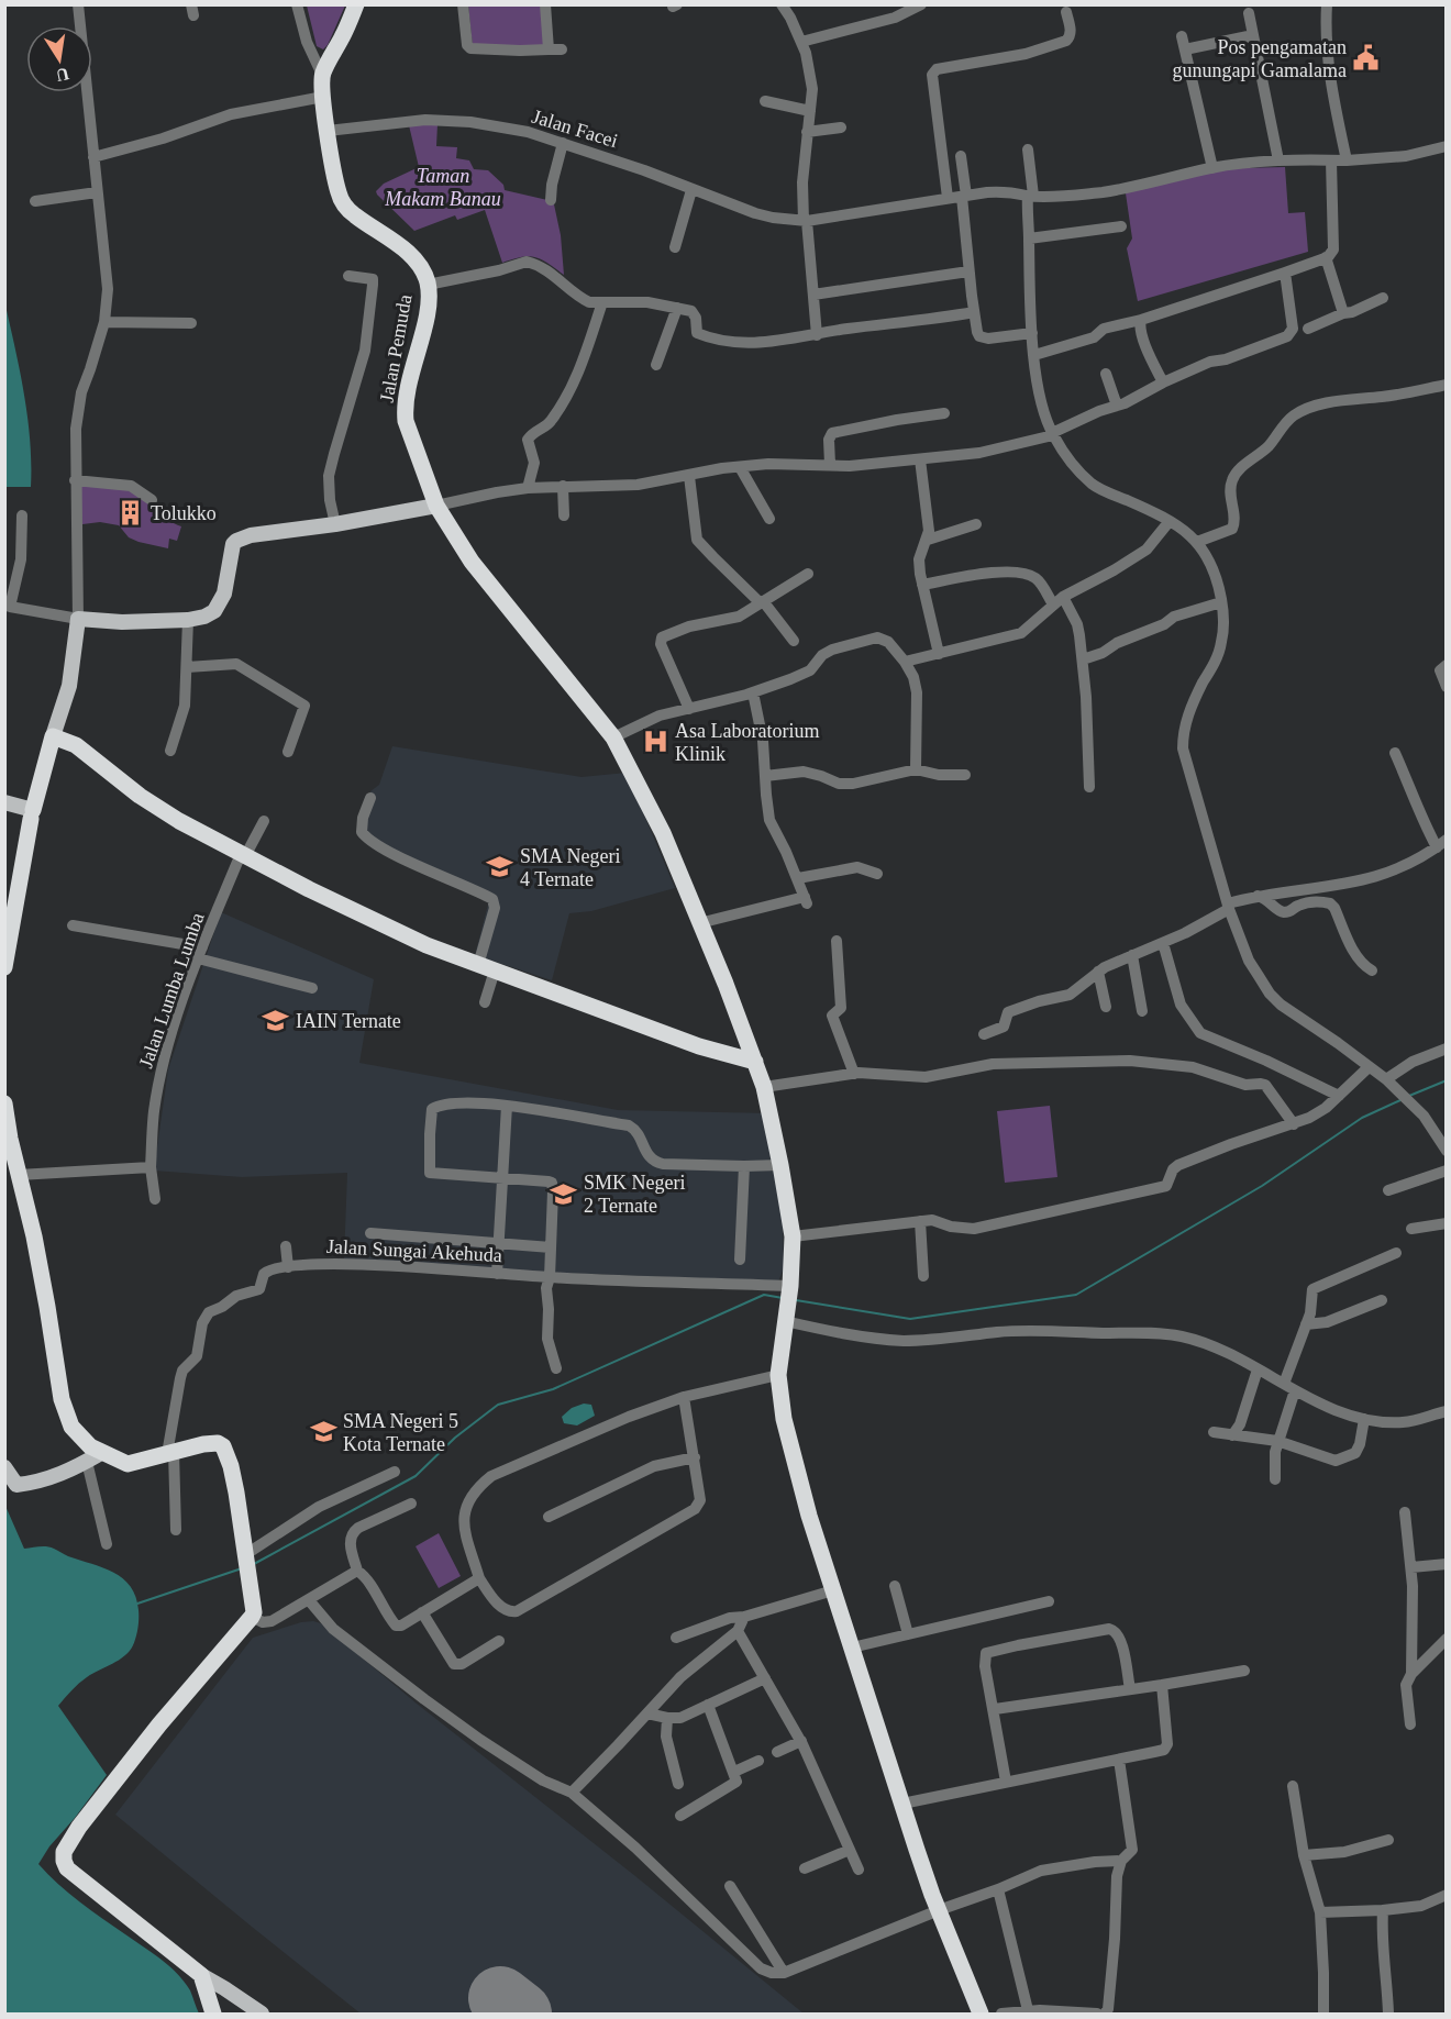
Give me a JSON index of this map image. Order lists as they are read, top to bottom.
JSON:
{
  "streets": {
    "highway": ["Jalan Pemuda"],
    "street": ["Jalan Facei", "Jalan Lumba Lumba", "Jalan Sungai Akehuda"]
  },
  "crossings": [
    ["Jalan Facei", "Jalan Pemuda"],
    ["Jalan Pemuda", "Jalan Sungai Akehuda"]
  ],
  "parks": ["Taman Makam Banau"],
  "places": {
    "public building": ["Pos pengamatan gunungapi Gamalama"],
    "building": ["Tolukko"],
    "hospital": ["Asa Laboratorium Klinik"],
    "school or university": [
      "SMA Negeri 4 Ternate",
      "IAIN Ternate",
      "SMK Negeri 2 Ternate",
      "SMA Negeri 5 Kota Ternate"
    ]
  },
  "north": "bottom"
}
